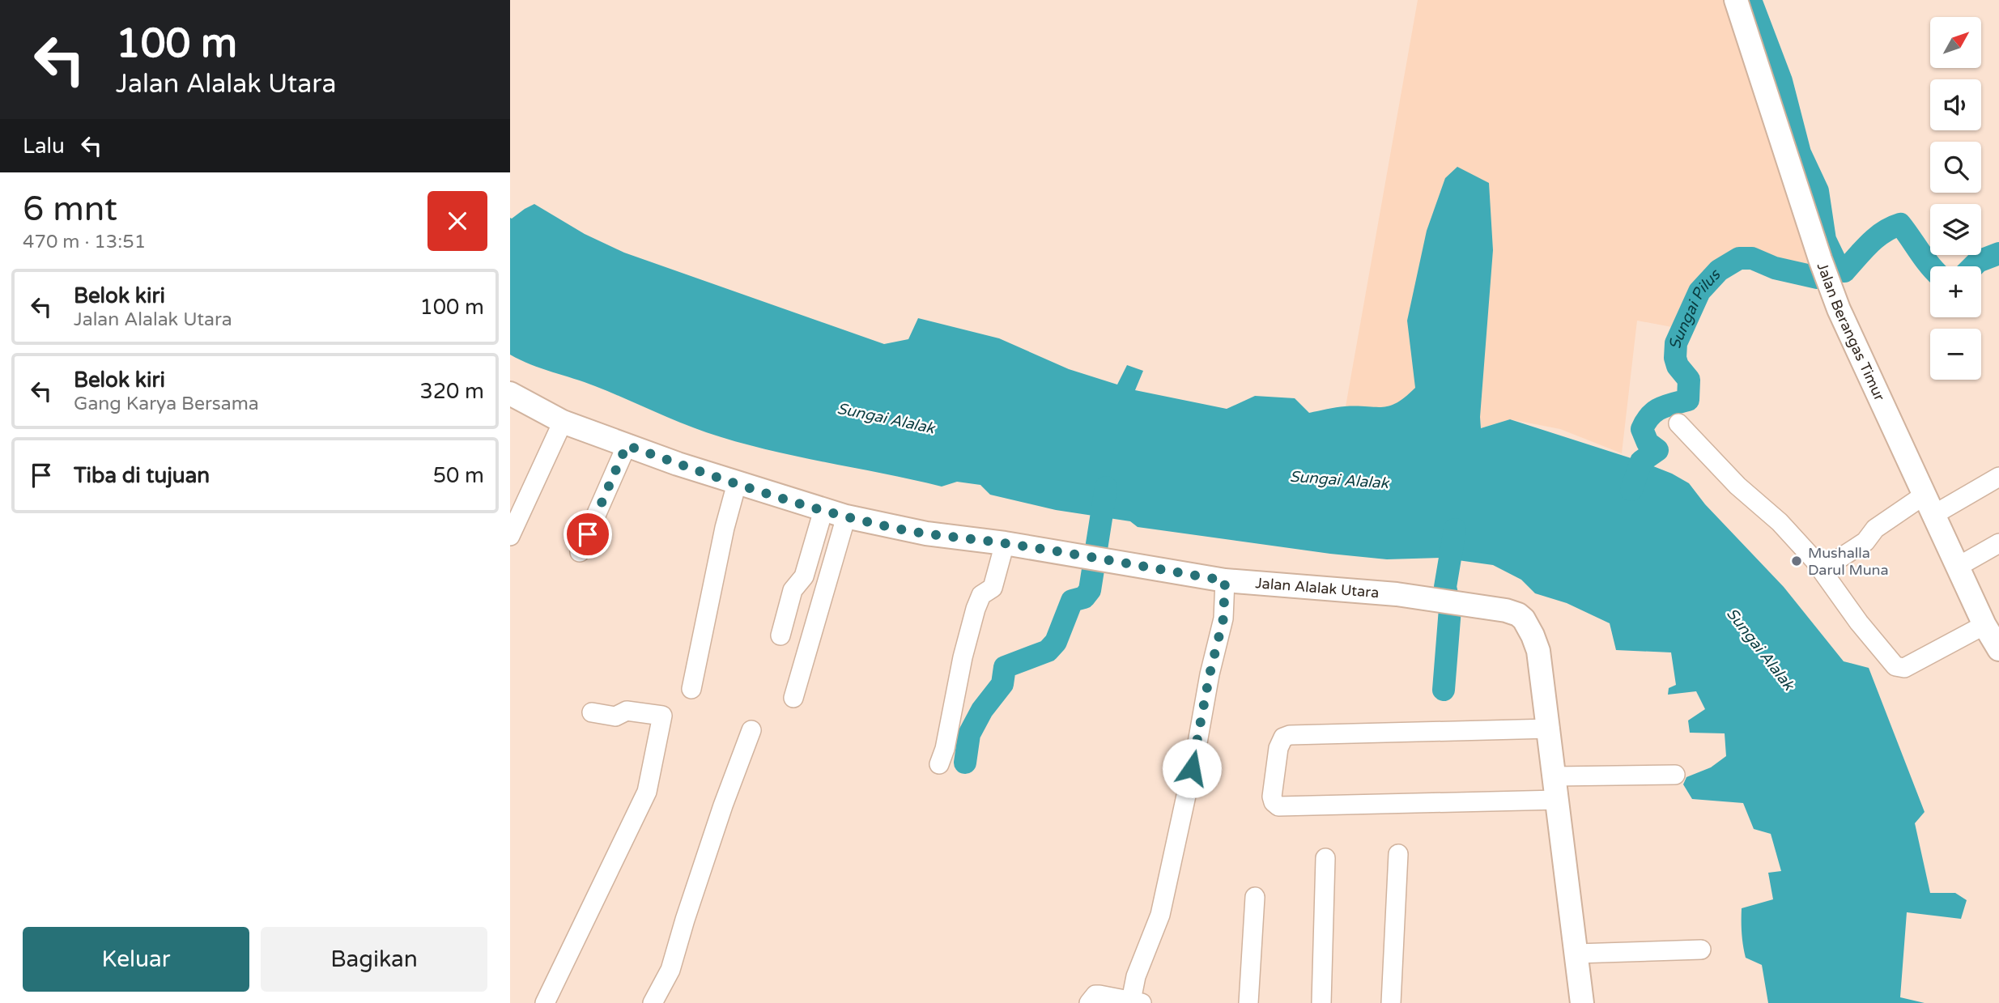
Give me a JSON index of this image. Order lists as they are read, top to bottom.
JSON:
{
  "streets": {
    "main road": ["Jalan Berangas Timur", "Jalan Alalak Utara"]
  },
  "water": ["Sungai Pilus", "Sungai Alalak"],
  "places": ["Mushalla Darul Muna"],
  "north": "top right",
  "page": {
    "turn": ["100 m", "Jalan Alalak Utara"],
    "map_buttons": ["+", "−"],
    "then": "Lalu",
    "heading": ["6 mnt", "470 m · 13:51"],
    "list": [
      {
        "name": "Belok kiri",
        "note": "Jalan Alalak Utara",
        "value": "100 m"
      },
      {
        "name": "Belok kiri",
        "note": "Gang Karya Bersama",
        "value": "320 m"
      },
      {
        "name": "Tiba di tujuan",
        "value": "50 m"
      }
    ],
    "buttons": ["Keluar", "Bagikan"]
  }
}
